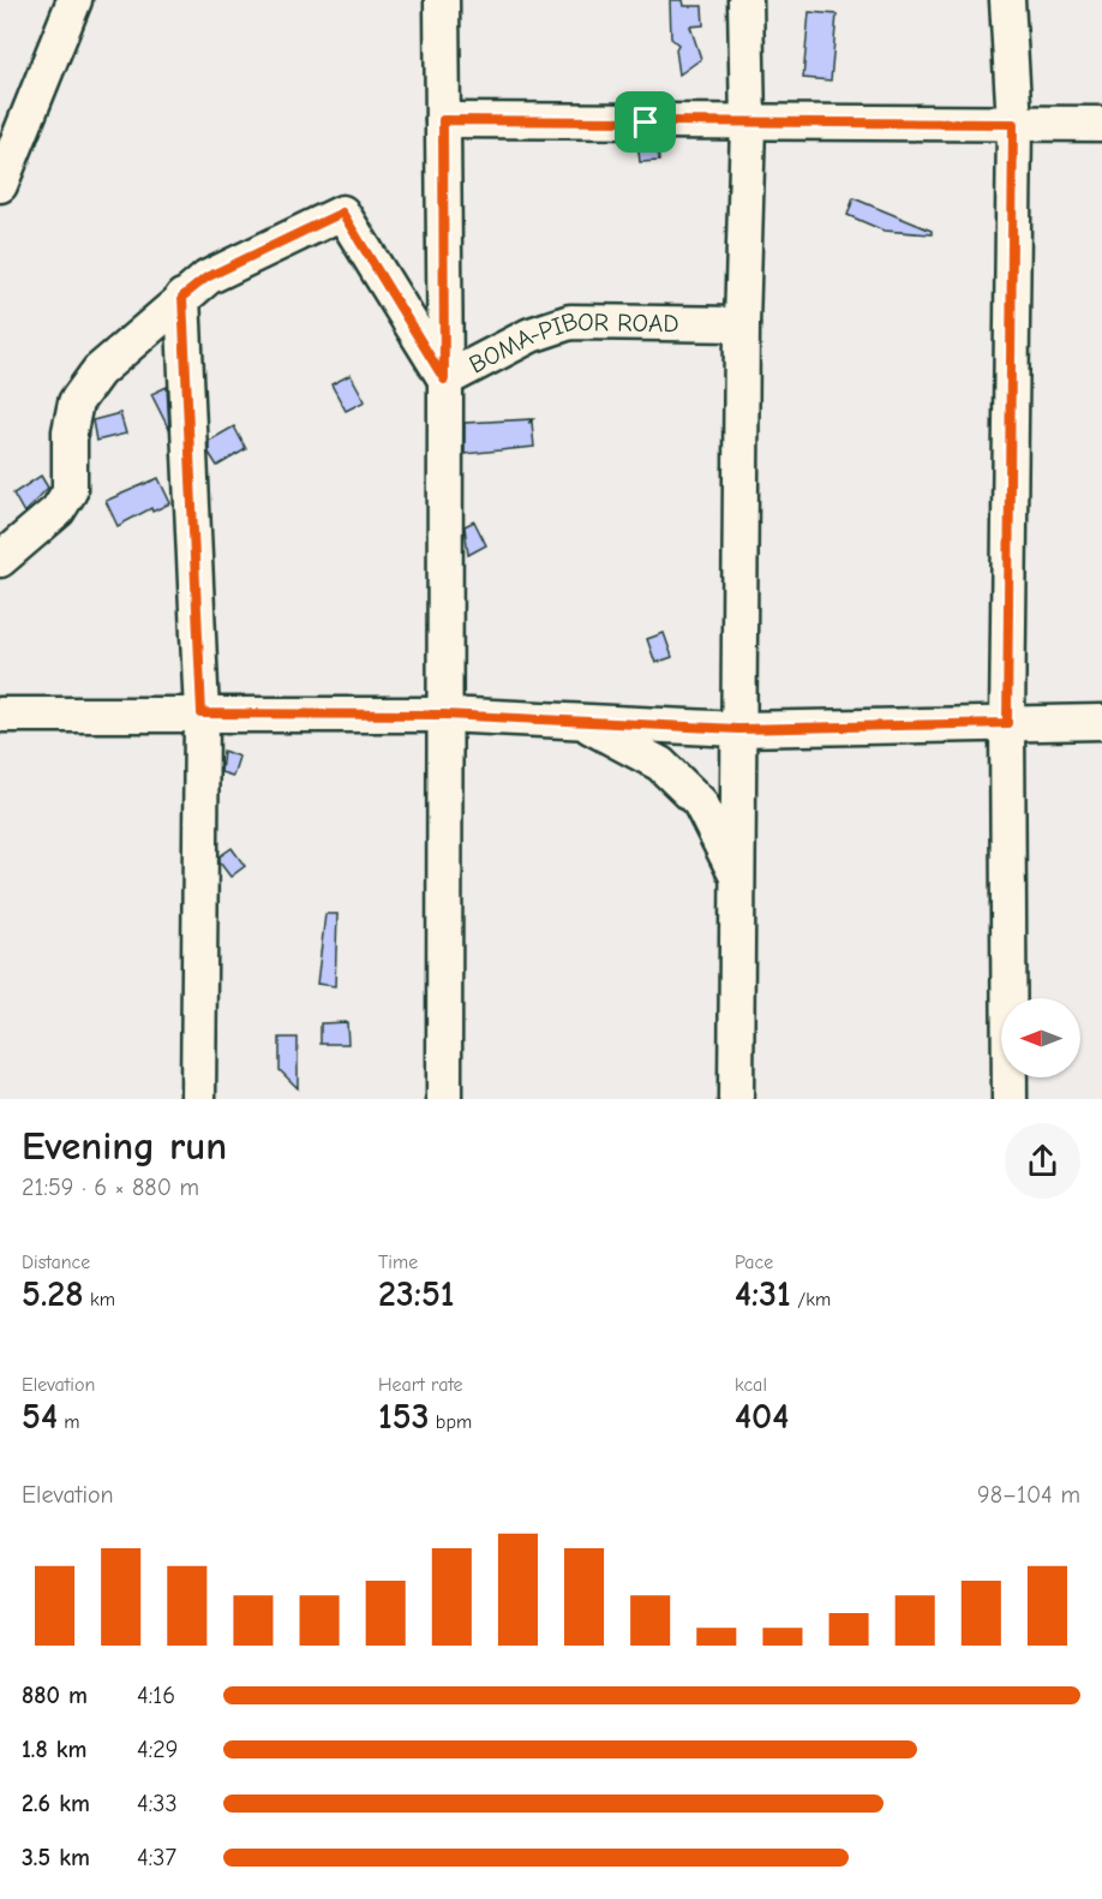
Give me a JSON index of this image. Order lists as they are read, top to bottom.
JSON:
{
  "streets": {
    "street": ["BOMA-PIBOR ROAD"]
  },
  "north": "left",
  "page": {
    "heading": ["Evening run", "21:59 · 6 × 880 m"],
    "stats": [
      ["Distance", "5.28 km"],
      ["Time", "23:51"],
      ["Pace", "4:31 /km"],
      ["Elevation", "54 m"],
      ["Heart rate", "153 bpm"],
      ["kcal", "404"]
    ],
    "chart": ["Elevation", "98–104 m"],
    "list": [
      {
        "name": "880 m",
        "note": "4:16"
      },
      {
        "name": "1.8 km",
        "note": "4:29"
      },
      {
        "name": "2.6 km",
        "note": "4:33"
      },
      {
        "name": "3.5 km",
        "note": "4:37"
      }
    ]
  }
}
